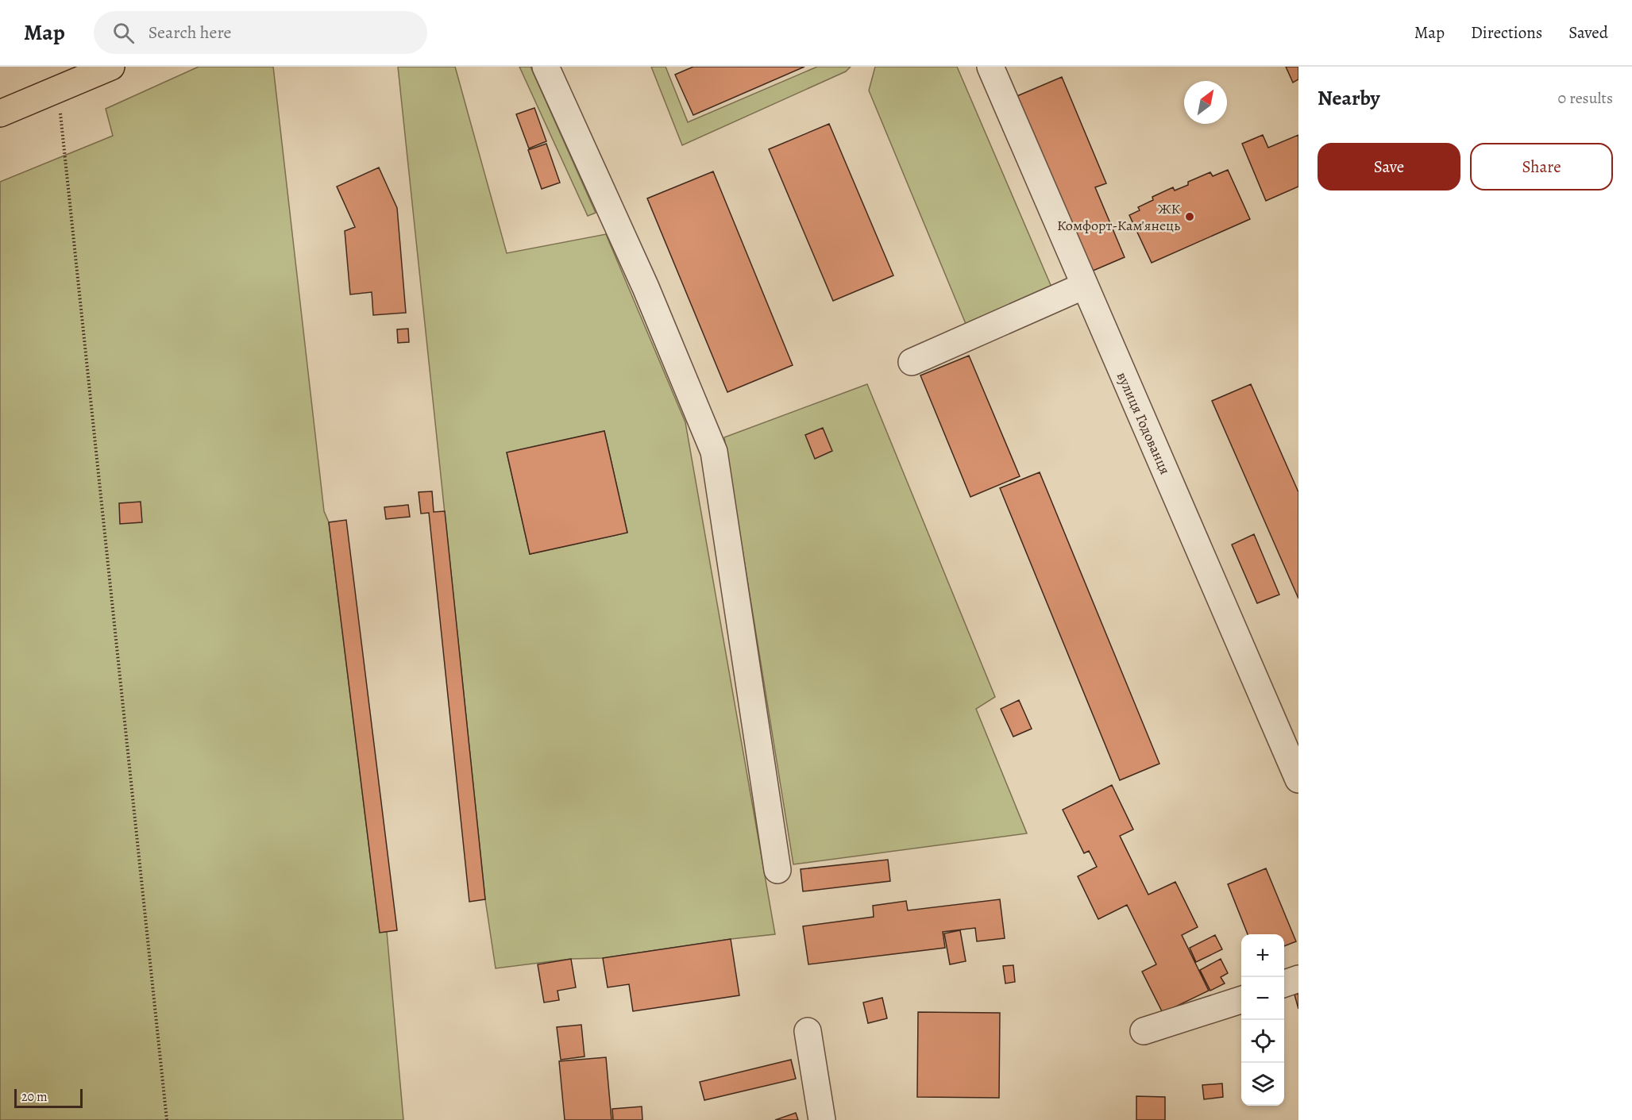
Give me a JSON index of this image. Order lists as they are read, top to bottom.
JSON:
{
  "streets": {
    "street": ["вулиця Годованця"]
  },
  "places": ["ЖК Комфорт-Кам'янець"],
  "scale_bar": "20 m",
  "north": "top right",
  "page": {
    "header": "Map",
    "search": "Search here",
    "nav": ["Map", "Directions", "Saved"],
    "heading": ["Nearby", "0 results"],
    "buttons": ["Save", "Share"],
    "map_buttons": ["+", "−"],
    "scale": "20 m"
  }
}
